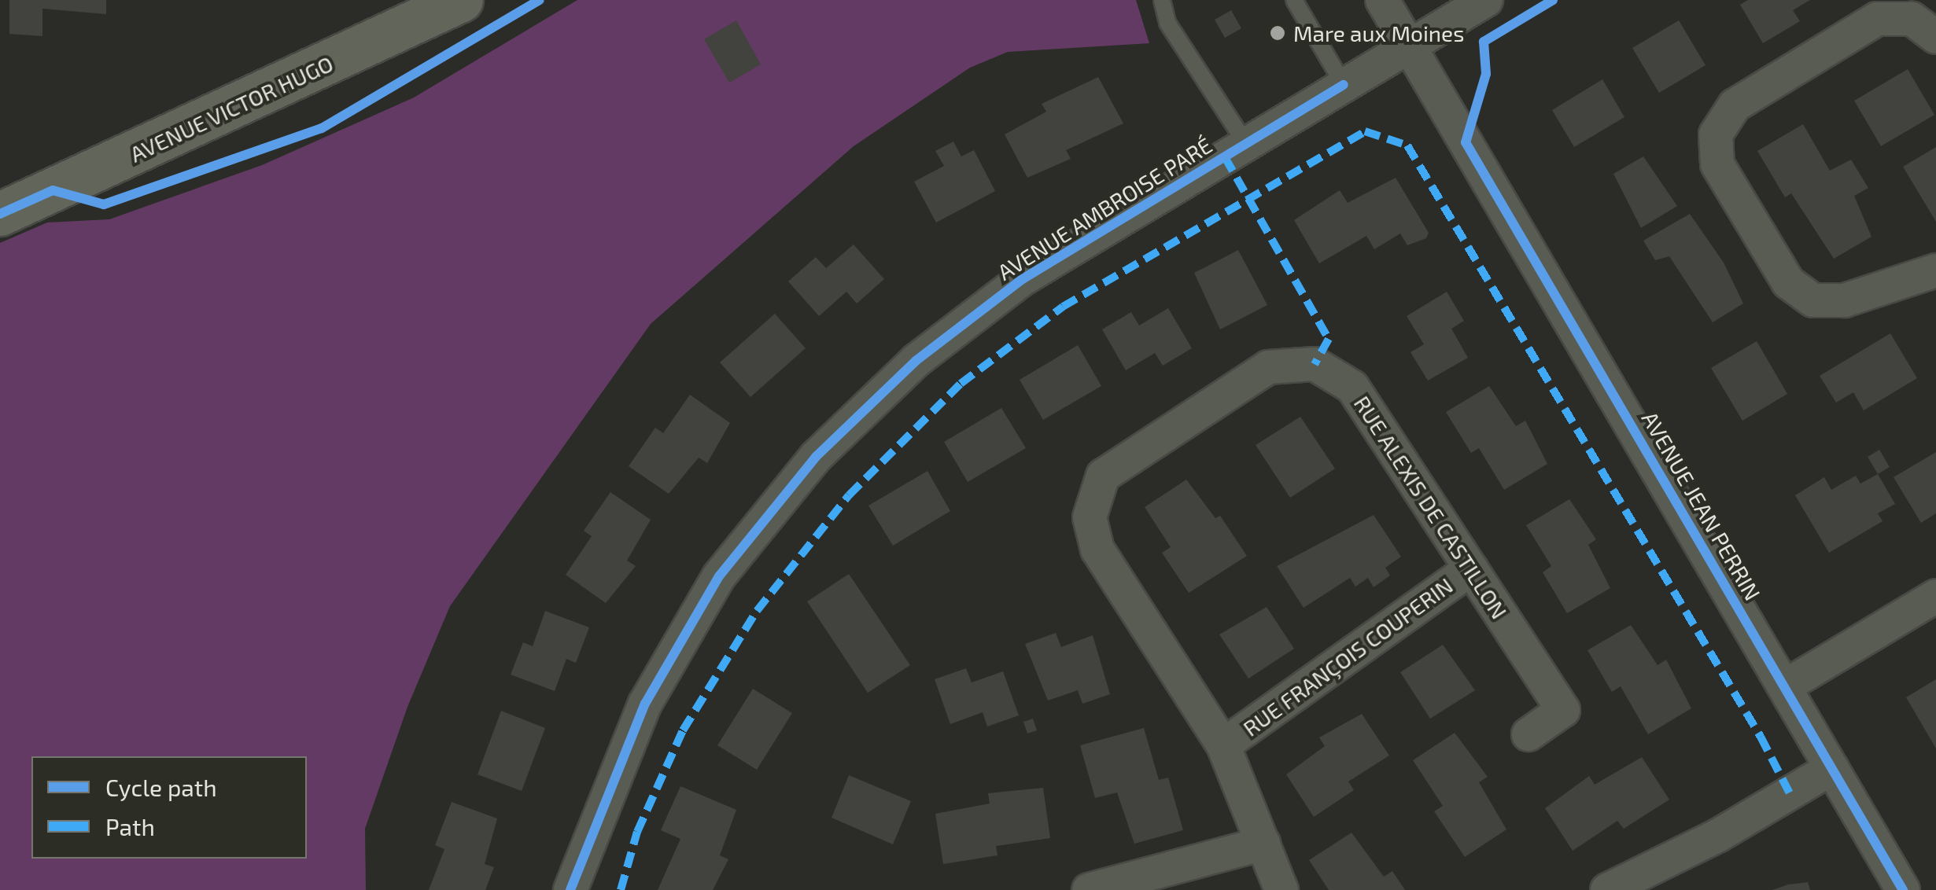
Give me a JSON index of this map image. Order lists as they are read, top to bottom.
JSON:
{
  "streets": {
    "main road": ["AVENUE VICTOR HUGO"],
    "street": [
      "AVENUE AMBROISE PARÉ",
      "AVENUE JEAN PERRIN",
      "RUE ALEXIS DE CASTILLON",
      "RUE FRANÇOIS COUPERIN"
    ]
  },
  "crossings": [
    ["AVENUE AMBROISE PARÉ", "AVENUE JEAN PERRIN"],
    ["RUE ALEXIS DE CASTILLON", "RUE FRANÇOIS COUPERIN"]
  ],
  "places": ["Mare aux Moines"],
  "legend": ["Cycle path", "Path"]
}
